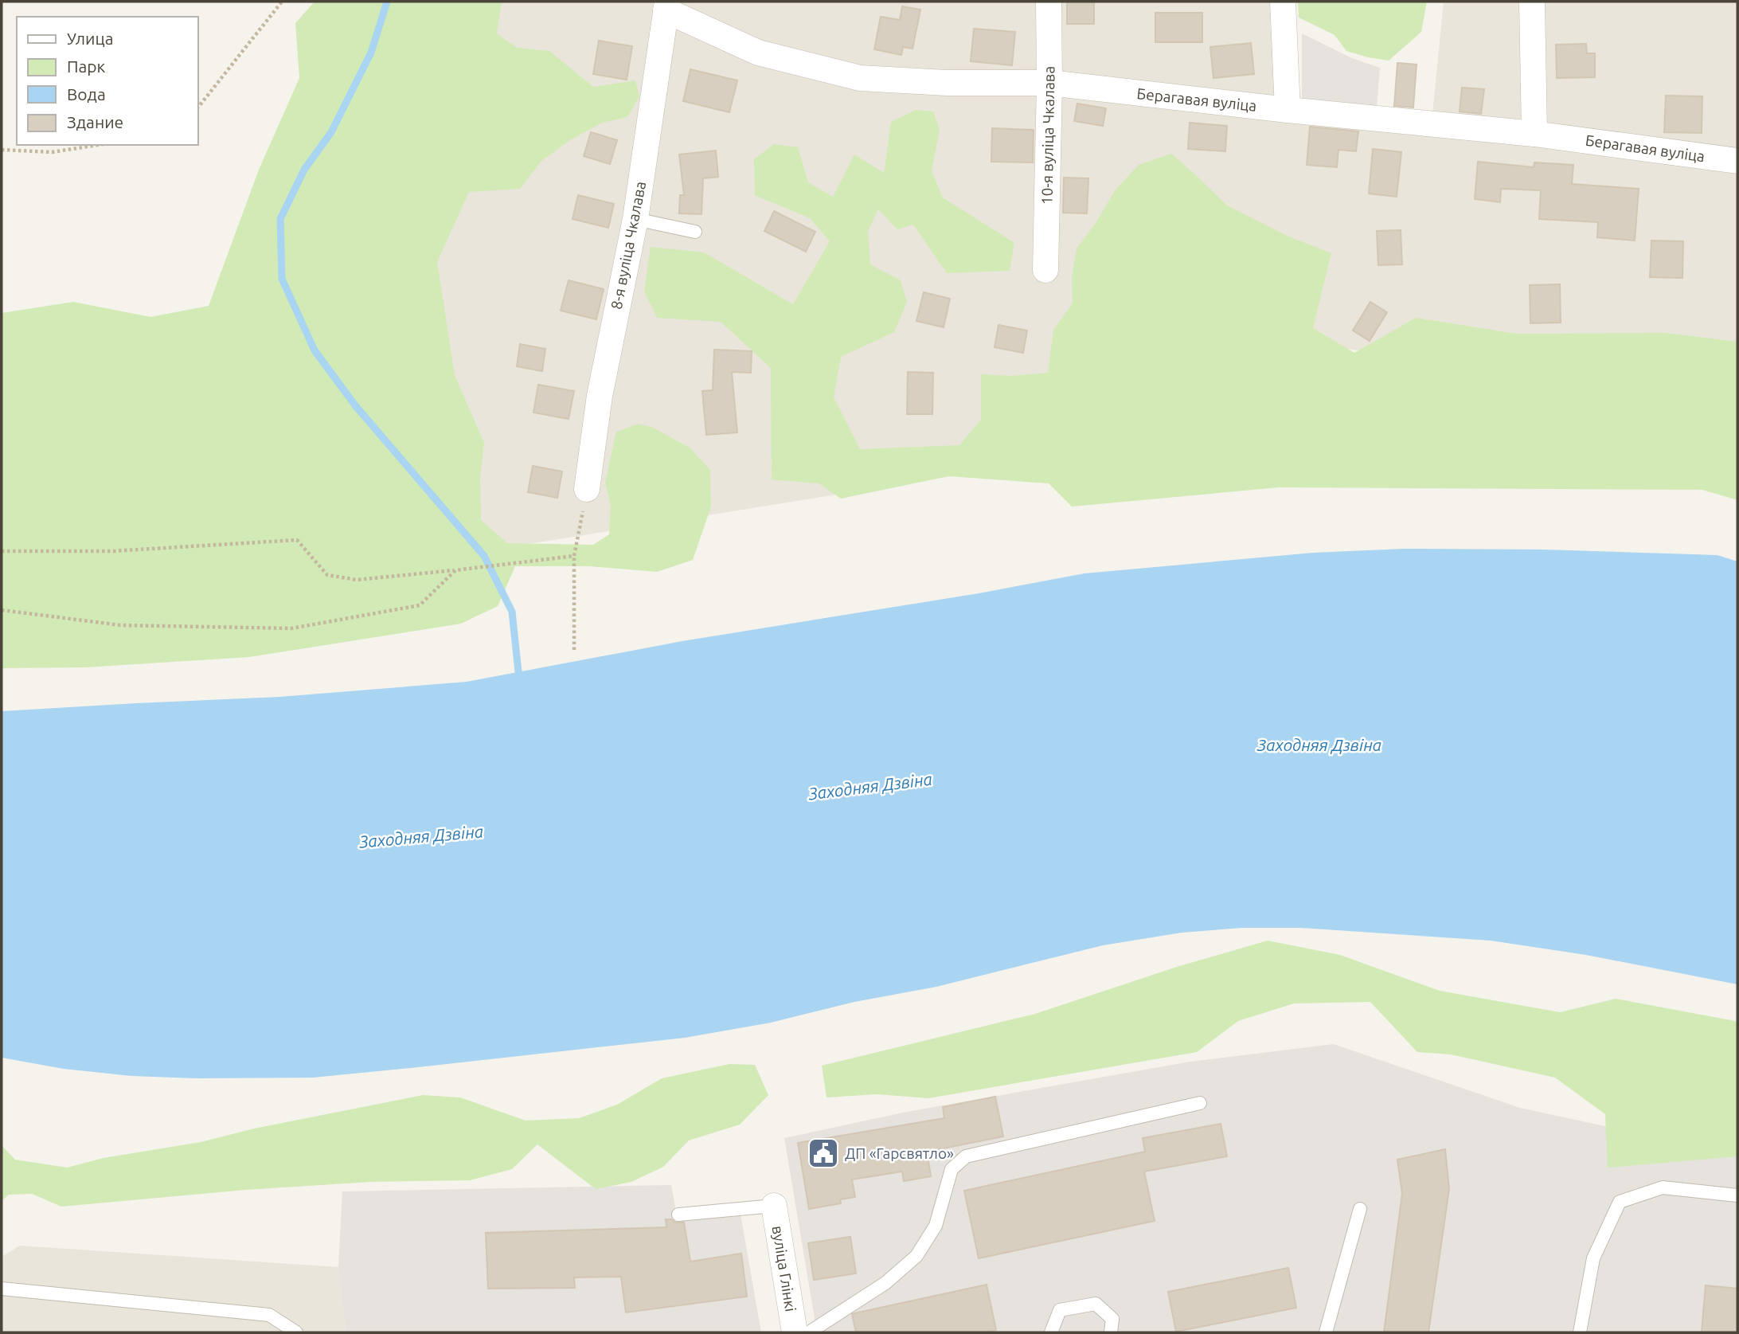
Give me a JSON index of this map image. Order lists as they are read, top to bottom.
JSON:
{
  "streets": {
    "street": [
      "Берагавая вуліца",
      "10-я вуліца Чкалава",
      "8-я вуліца Чкалава",
      "вуліца Глінкі"
    ]
  },
  "crossings": [
    ["Берагавая вуліца", "10-я вуліца Чкалава"],
    ["Берагавая вуліца", "8-я вуліца Чкалава"]
  ],
  "water": ["Заходняя Дзвіна"],
  "places": {
    "public building": ["ДП «Гарсвятло»"]
  },
  "legend": [
    "Улица",
    "Парк",
    "Вода",
    "Здание"
  ]
}
